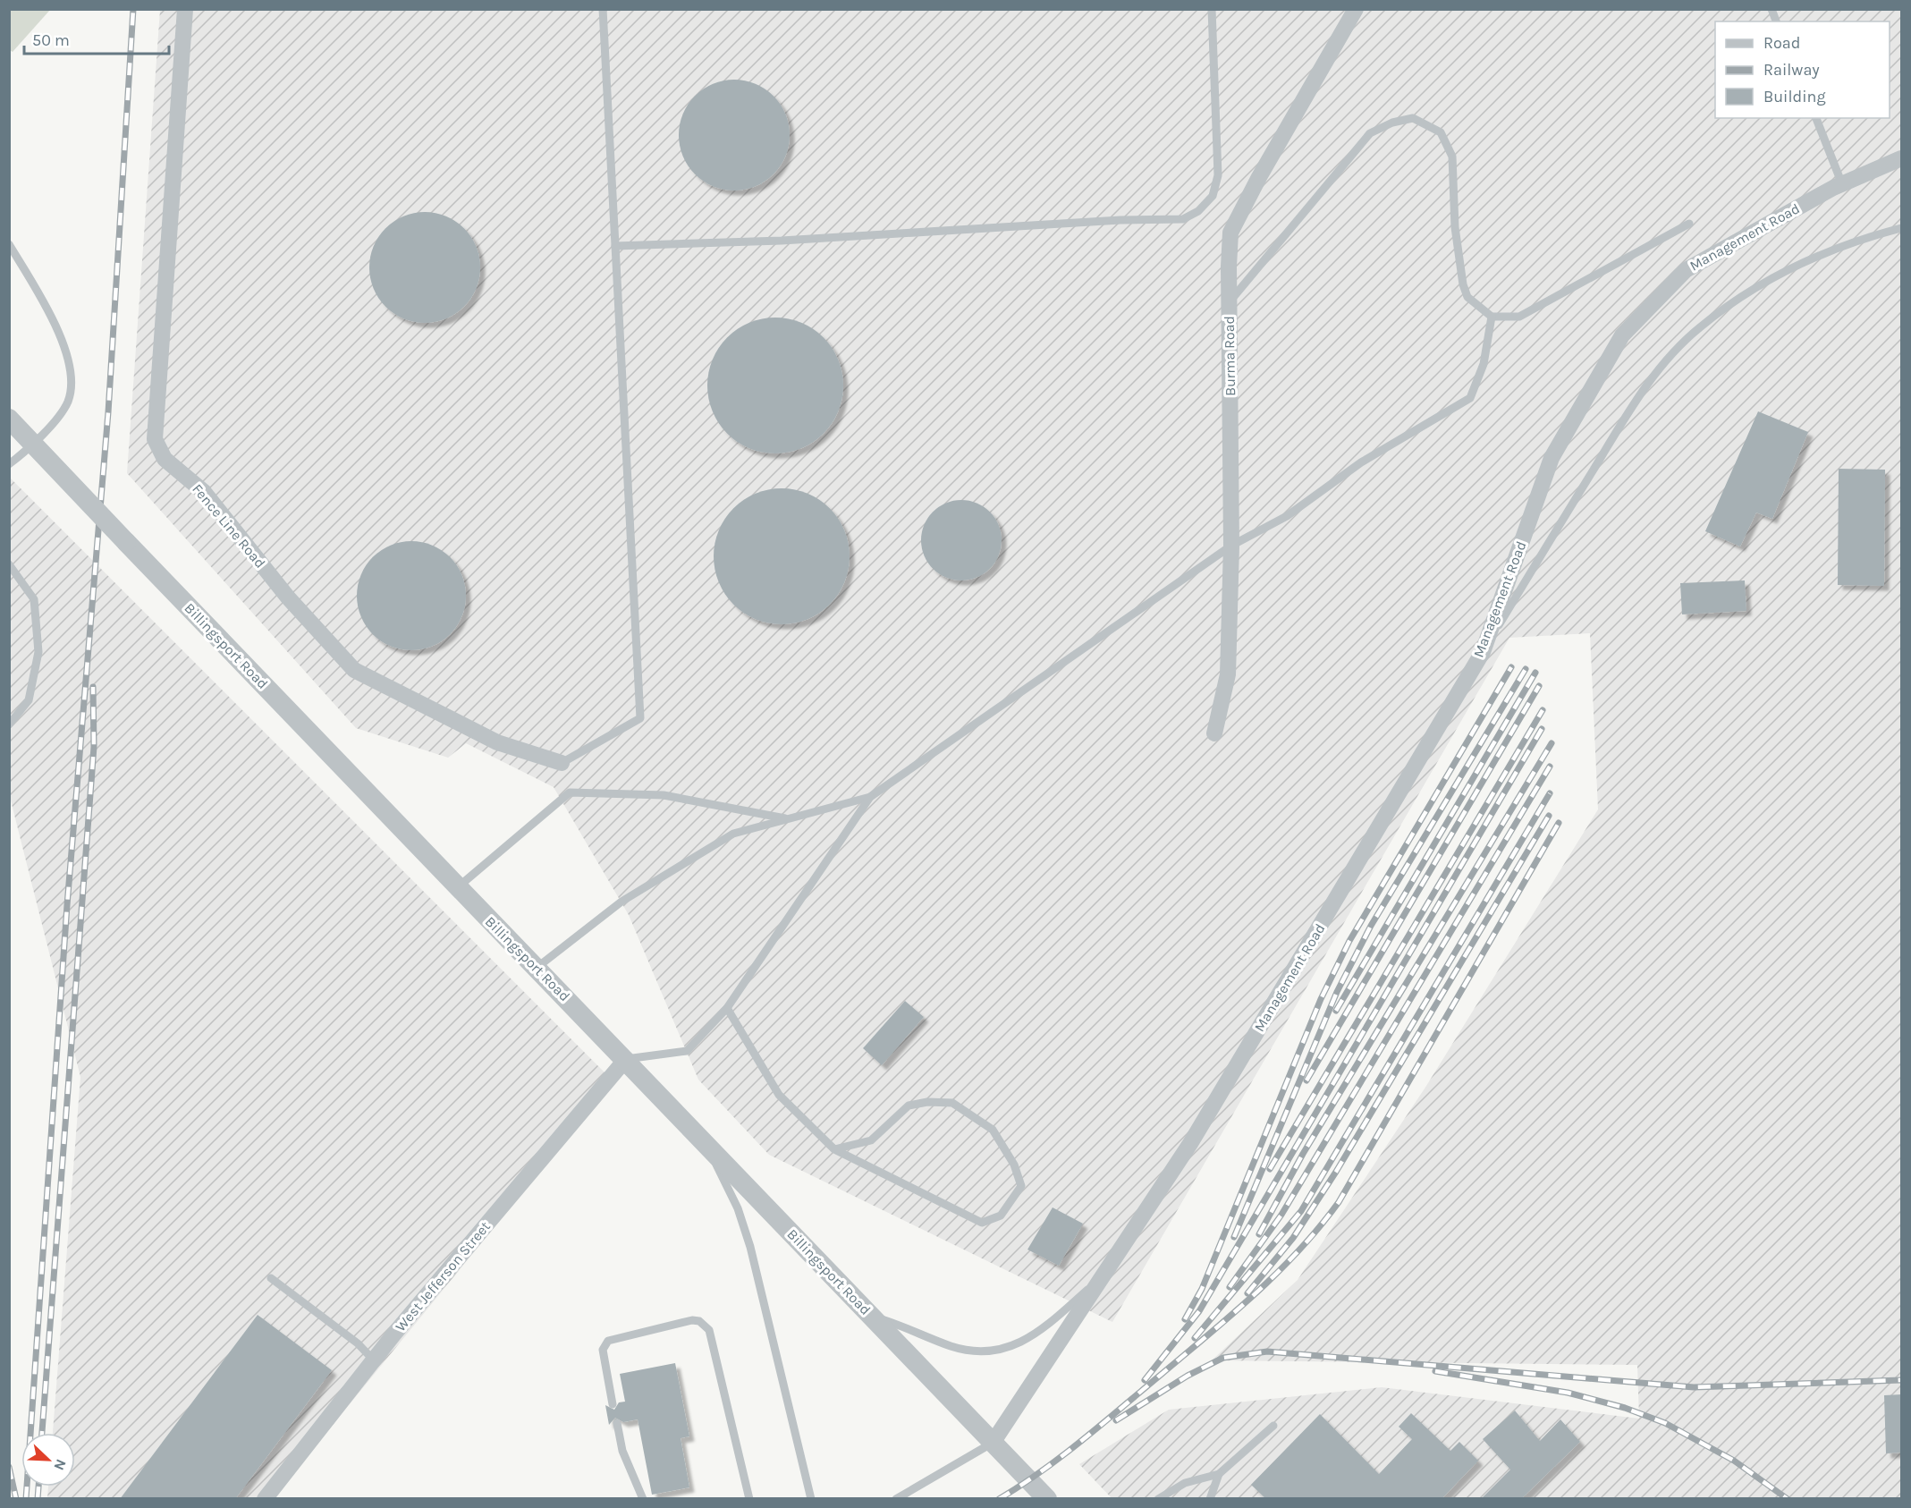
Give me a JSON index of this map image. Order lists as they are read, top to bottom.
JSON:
{
  "streets": {
    "street": [
      "Management Road",
      "Burma Road",
      "Fence Line Road",
      "Billingsport Road",
      "West Jefferson Street"
    ]
  },
  "crossings": [
    ["Management Road", "Billingsport Road"],
    ["Billingsport Road", "West Jefferson Street"]
  ],
  "legend": ["Road", "Railway", "Building"],
  "scale_bar": "50 m",
  "north": "bottom right"
}
